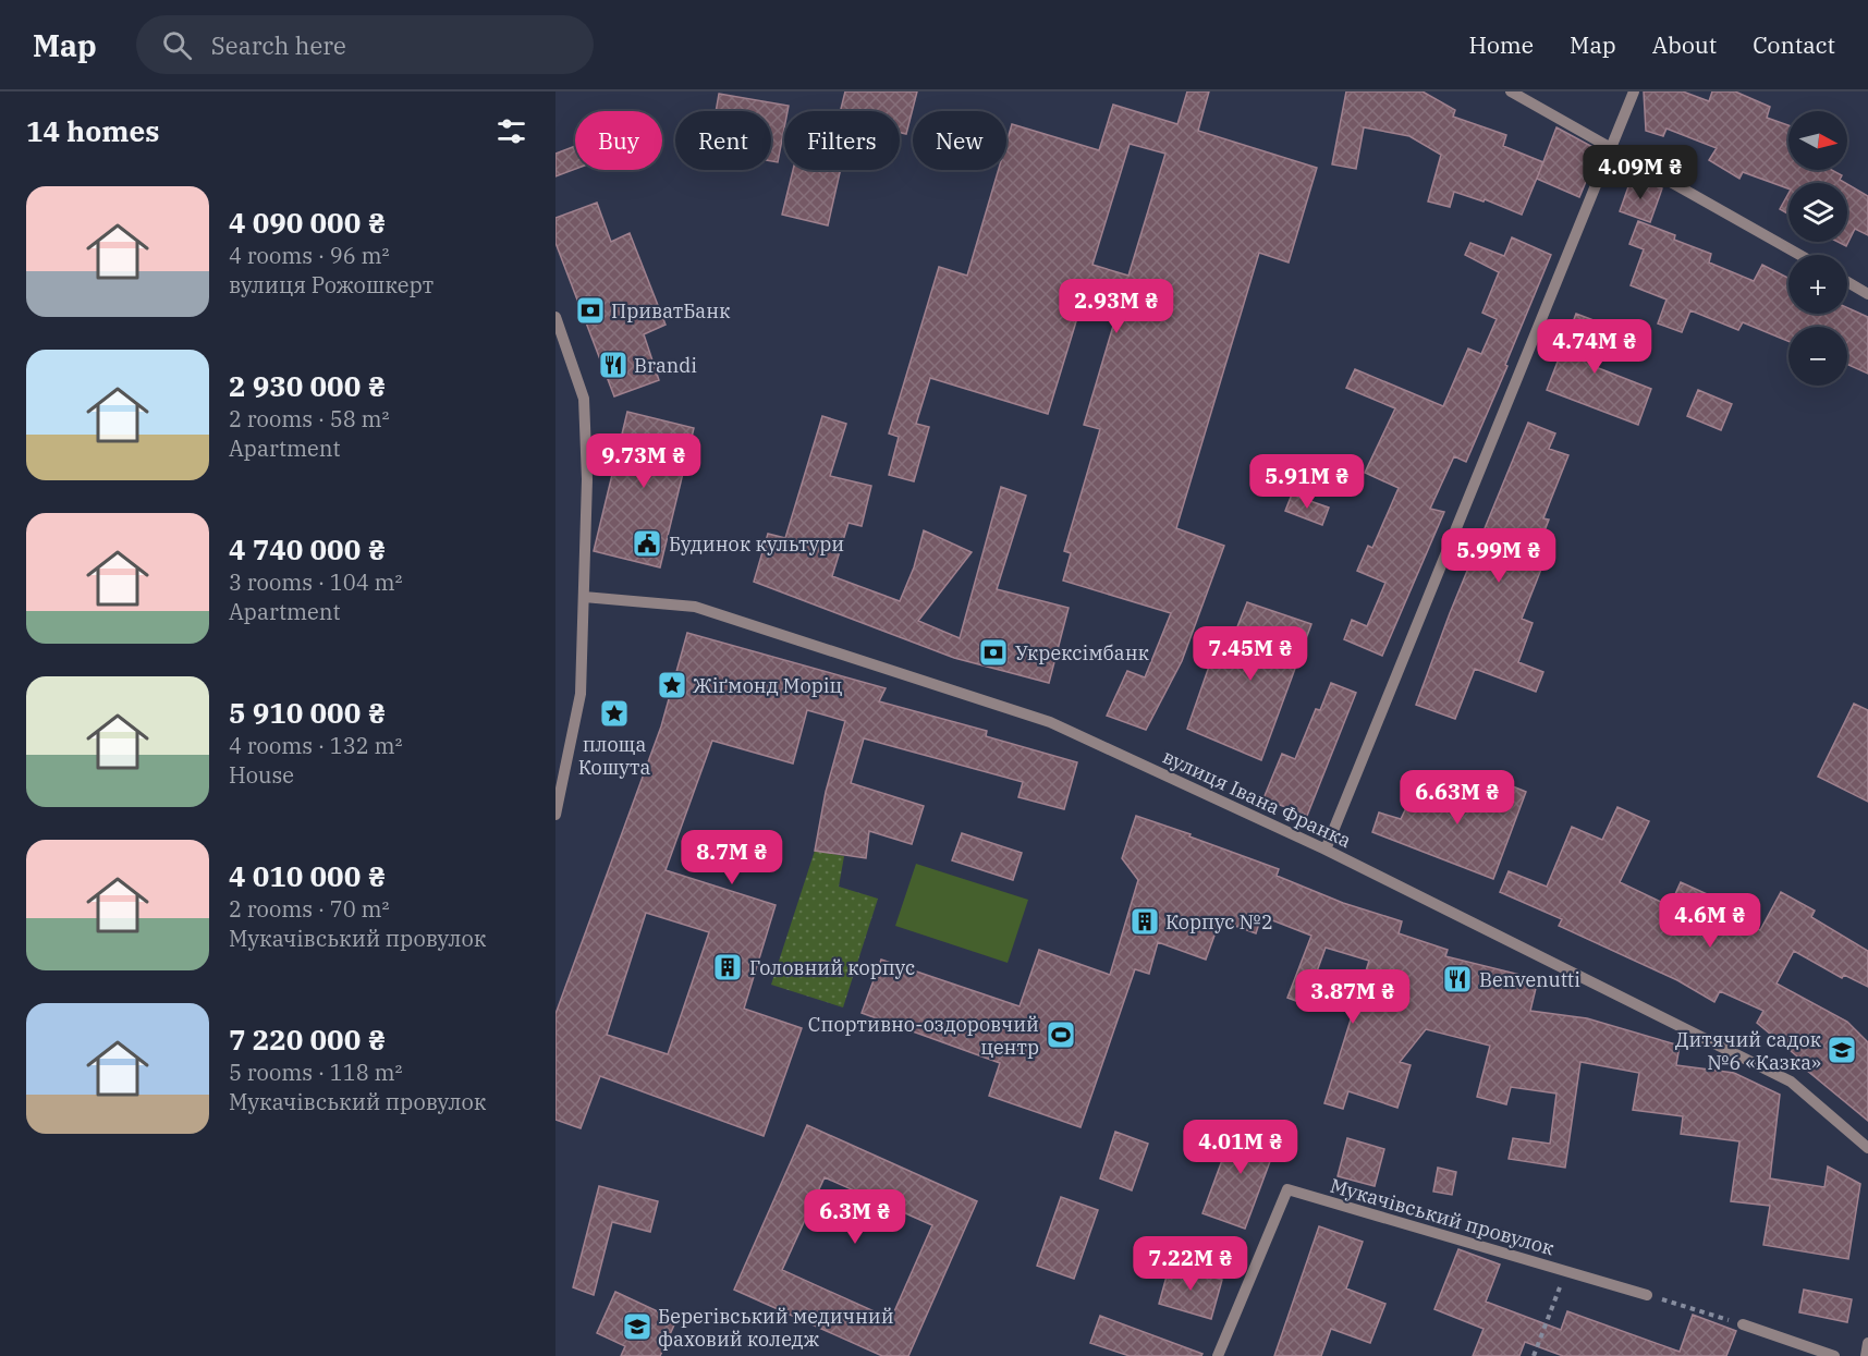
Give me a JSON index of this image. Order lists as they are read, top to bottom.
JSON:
{
  "streets": {
    "street": ["вулиця Івана Франка", "Мукачівський провулок"]
  },
  "places": {
    "bank": ["ПриватБанк", "Укрексімбанк"],
    "restaurant": ["Brandi", "Benvenutti"],
    "public building": ["Будинок культури"],
    "place": ["Жіґмонд Моріц", "площа Кошута"],
    "building": ["Корпус №2", "Головний корпус"],
    "sports": ["Спортивно-оздоровчий центр"],
    "school or university": ["Дитячий садок №6 «Казка»", "Берегівський медичний фаховий коледж"]
  },
  "north": "right",
  "page": {
    "header": "Map",
    "search": "Search here",
    "nav": [
      "Home",
      "Map",
      "About",
      "Contact"
    ],
    "heading": "14 homes",
    "map_buttons": ["+", "−"],
    "chip": [
      "Buy",
      "Rent",
      "Filters",
      "New"
    ],
    "price": [
      "4.09M ₴",
      "2.93M ₴",
      "4.74M ₴",
      "9.73M ₴",
      "5.91M ₴",
      "5.99M ₴",
      "7.45M ₴",
      "6.63M ₴",
      "8.7M ₴",
      "4.6M ₴",
      "3.87M ₴",
      "4.01M ₴",
      "6.3M ₴",
      "7.22M ₴"
    ],
    "list": [
      {
        "name": "4 090 000 ₴",
        "note": "4 rooms · 96 m² · вулиця Рожошкерт"
      },
      {
        "name": "2 930 000 ₴",
        "note": "2 rooms · 58 m² · Apartment"
      },
      {
        "name": "4 740 000 ₴",
        "note": "3 rooms · 104 m² · Apartment"
      },
      {
        "name": "5 910 000 ₴",
        "note": "4 rooms · 132 m² · House"
      },
      {
        "name": "4 010 000 ₴",
        "note": "2 rooms · 70 m² · Мукачівський провулок"
      },
      {
        "name": "7 220 000 ₴",
        "note": "5 rooms · 118 m² · Мукачівський провулок"
      }
    ]
  }
}
